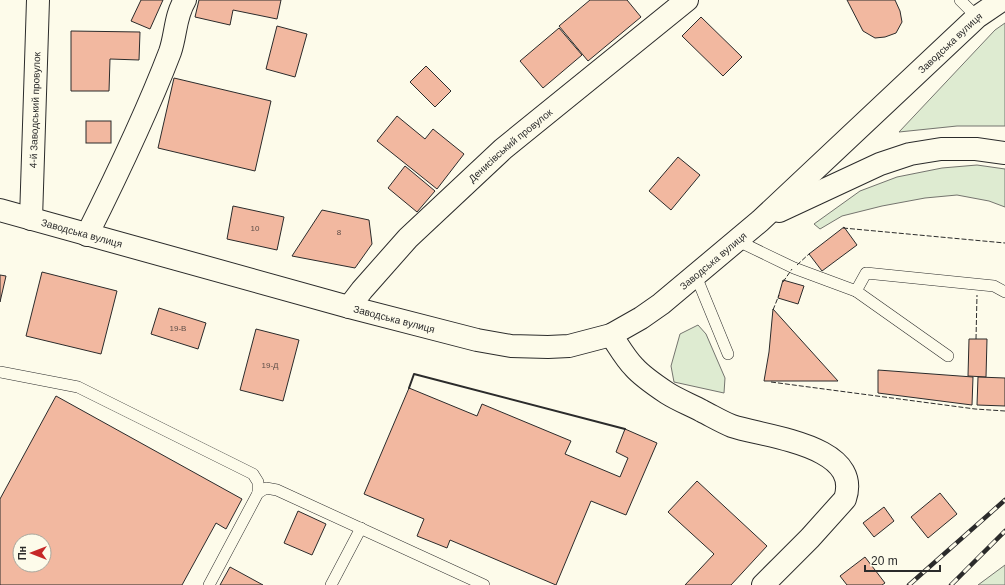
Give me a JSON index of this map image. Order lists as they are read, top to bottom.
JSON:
{
  "streets": {
    "main road": ["Заводська вулиця", "4-й Заводський провулок", "Денисівський провулок"]
  },
  "crossings": [
    ["Заводська вулиця", "4-й Заводський провулок"],
    ["Заводська вулиця", "Денисівський провулок"]
  ],
  "house_numbers": [
    "10",
    "8",
    "19-В",
    "19-Д"
  ],
  "scale_bar": "20 m",
  "north": "left"
}
